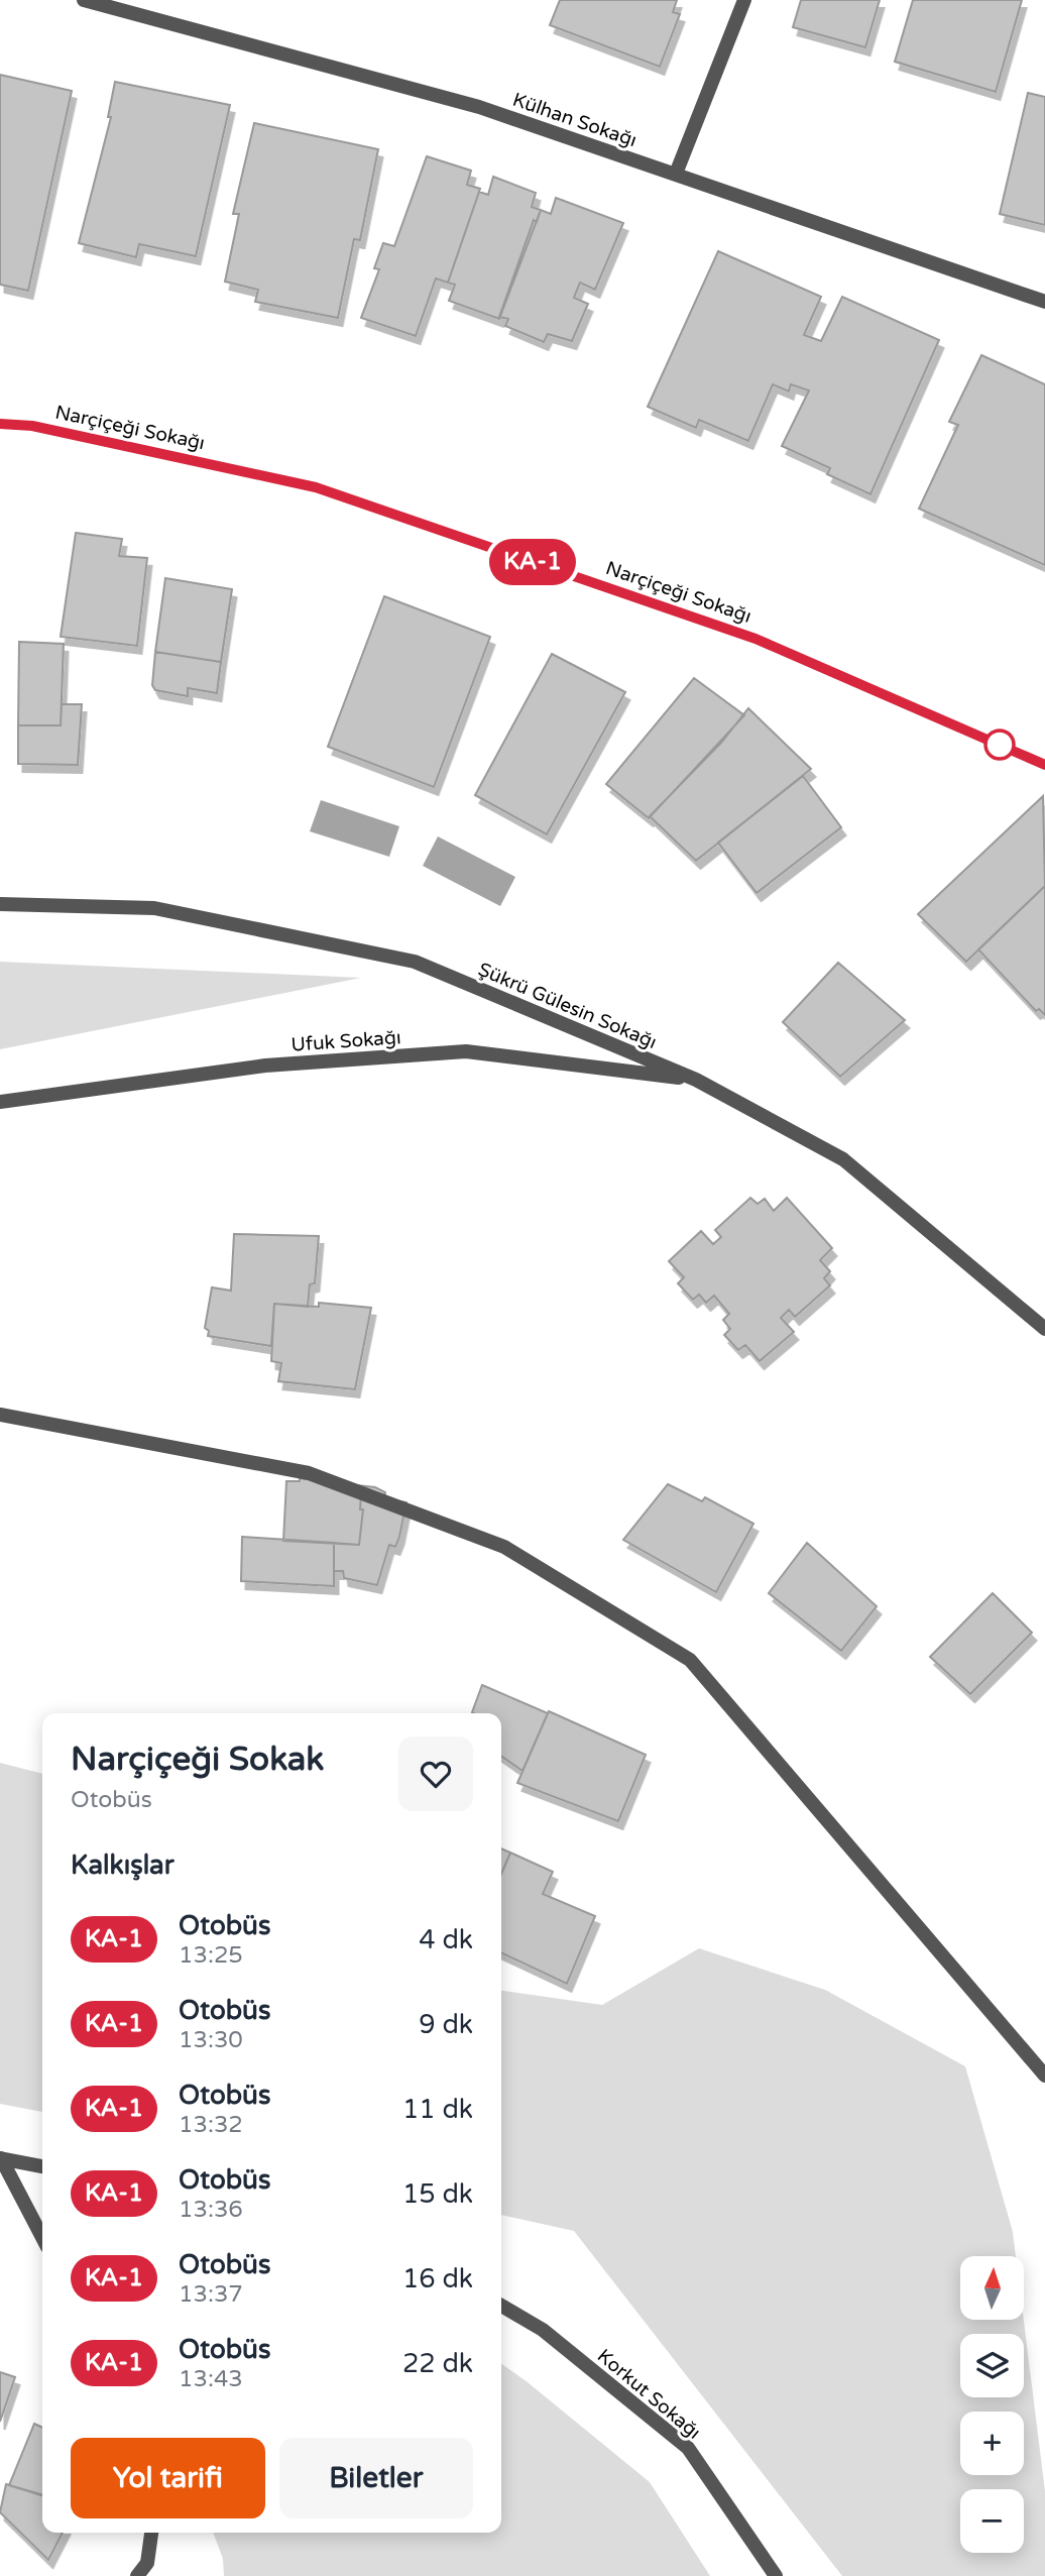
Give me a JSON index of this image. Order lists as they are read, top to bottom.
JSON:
{
  "streets": {
    "street": [
      "Külhan Sokağı",
      "Narçiçeği Sokağı",
      "Şükrü Gülesin Sokağı",
      "Ufuk Sokağı",
      "Korkut Sokağı"
    ]
  },
  "crossings": [
    ["Şükrü Gülesin Sokağı", "Ufuk Sokağı"]
  ],
  "lines": ["bus line KA-1"],
  "north": "top",
  "page": {
    "on_map": "KA-1",
    "heading": [
      ["Narçiçeği Sokak", "Otobüs"],
      "Kalkışlar"
    ],
    "list": [
      {
        "mark": "KA-1",
        "name": "Otobüs",
        "note": "13:25",
        "value": "4 dk"
      },
      {
        "mark": "KA-1",
        "name": "Otobüs",
        "note": "13:30",
        "value": "9 dk"
      },
      {
        "mark": "KA-1",
        "name": "Otobüs",
        "note": "13:32",
        "value": "11 dk"
      },
      {
        "mark": "KA-1",
        "name": "Otobüs",
        "note": "13:36",
        "value": "15 dk"
      },
      {
        "mark": "KA-1",
        "name": "Otobüs",
        "note": "13:37",
        "value": "16 dk"
      },
      {
        "mark": "KA-1",
        "name": "Otobüs",
        "note": "13:43",
        "value": "22 dk"
      }
    ],
    "map_buttons": ["+", "−"],
    "buttons": ["Yol tarifi", "Biletler"]
  }
}
